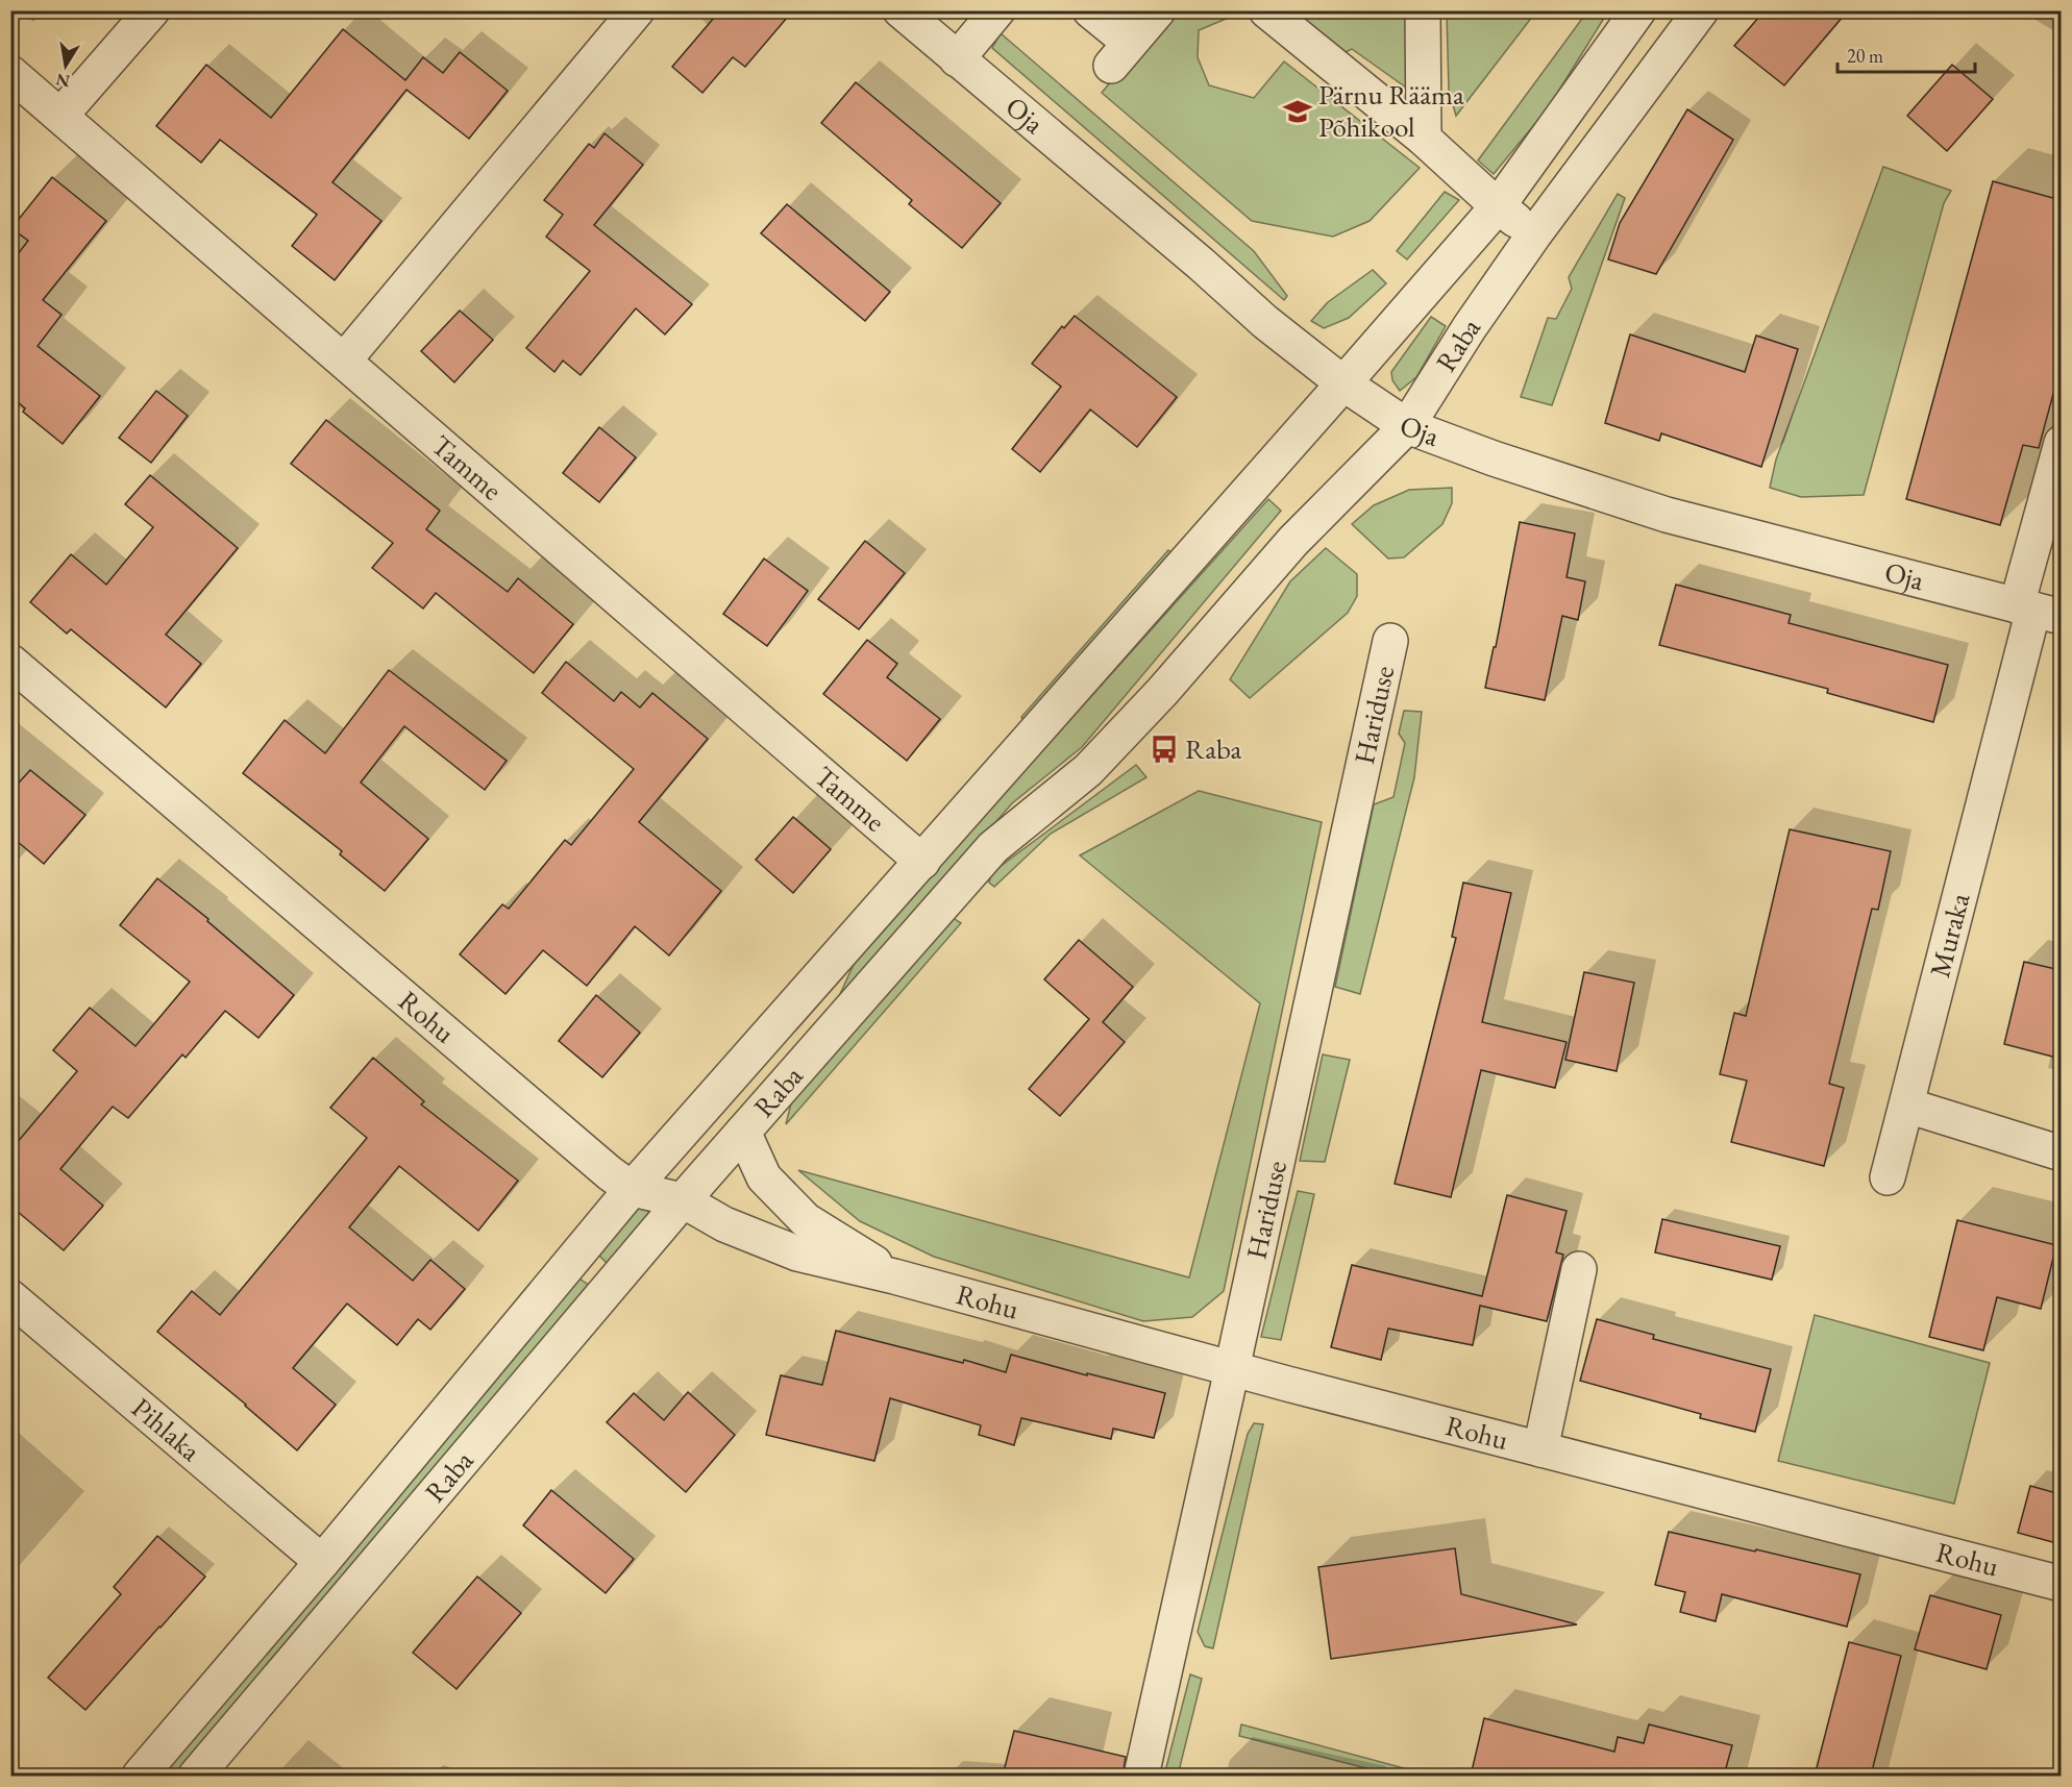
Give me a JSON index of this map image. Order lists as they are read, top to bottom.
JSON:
{
  "streets": {
    "street": [
      "Oja",
      "Raba",
      "Tamme",
      "Hariduse",
      "Muraka",
      "Rohu",
      "Pihlaka"
    ]
  },
  "crossings": [
    ["Oja", "Raba"],
    ["Oja", "Muraka"],
    ["Raba", "Tamme"],
    ["Raba", "Rohu"],
    ["Raba", "Pihlaka"],
    ["Hariduse", "Rohu"]
  ],
  "places": {
    "school or university": ["Pärnu Rääma Põhikool"],
    "bus stop": ["Raba"]
  },
  "scale_bar": "20 m",
  "north": "bottom"
}
